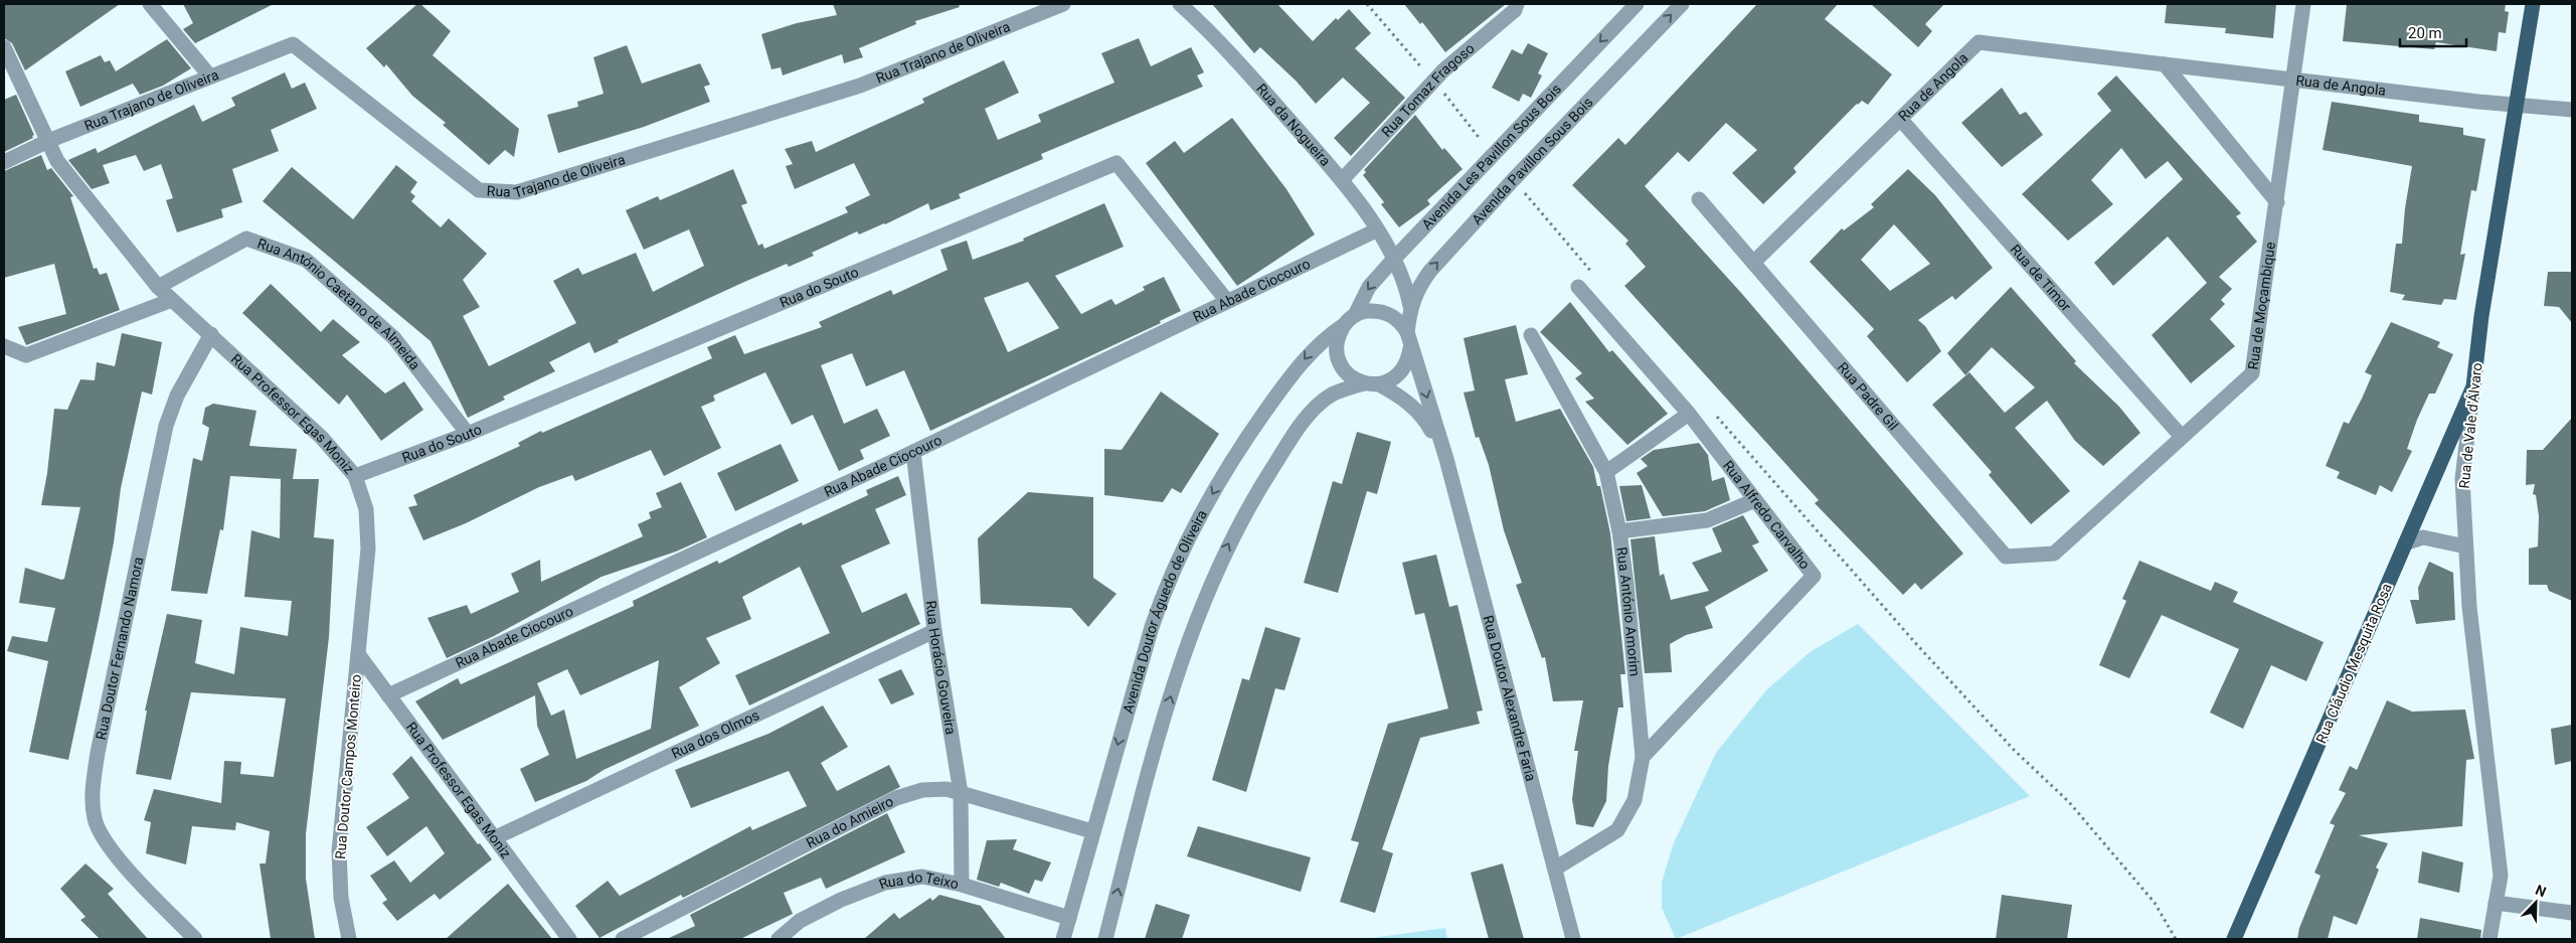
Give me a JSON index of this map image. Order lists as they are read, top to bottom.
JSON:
{
  "streets": {
    "main road": ["Rua de Vale d'Álvaro", "Rua Cláudio Mesquita Rosa"],
    "street": [
      "Rua Trajano de Oliveira",
      "Rua de Angola",
      "Rua Tomaz Fragoso",
      "Rua da Nogueira",
      "Avenida Les Pavillon Sous Bois",
      "Avenida Pavillon Sous Bois",
      "Rua de Timor",
      "Rua do Souto",
      "Rua Abade Ciocouro",
      "Rua de Moçambique",
      "Rua António Caetano de Almeida",
      "Rua Padre Gil",
      "Rua Professor Egas Moniz",
      "Rua Alfredo Carvalho",
      "Avenida Doutor Águedo de Oliveira",
      "Rua António Amorim",
      "Rua Doutor Fernando Namora",
      "Rua Horácio Gouveira",
      "Rua Doutor Alexandre Faria",
      "Rua dos Olmos",
      "Rua Doutor Campos Monteiro",
      "Rua do Amieiro",
      "Rua do Teixo"
    ]
  },
  "crossings": [
    ["Rua Trajano de Oliveira", "Rua Professor Egas Moniz"],
    ["Rua de Angola", "Rua de Timor"],
    ["Rua de Angola", "Rua de Moçambique"],
    ["Rua de Angola", "Rua Padre Gil"],
    ["Rua de Angola", "Rua de Vale d'Álvaro"],
    ["Rua Tomaz Fragoso", "Rua da Nogueira"],
    ["Rua da Nogueira", "Avenida Les Pavillon Sous Bois"],
    ["Rua da Nogueira", "Avenida Pavillon Sous Bois"],
    ["Rua da Nogueira", "Rua Abade Ciocouro"],
    ["Avenida Les Pavillon Sous Bois", "Avenida Pavillon Sous Bois"],
    ["Avenida Les Pavillon Sous Bois", "Avenida Doutor Águedo de Oliveira"],
    ["Avenida Pavillon Sous Bois", "Avenida Doutor Águedo de Oliveira"],
    ["Rua de Timor", "Rua de Moçambique"],
    ["Rua do Souto", "Rua Abade Ciocouro"],
    ["Rua do Souto", "Rua António Caetano de Almeida"],
    ["Rua do Souto", "Rua Professor Egas Moniz"],
    ["Rua Abade Ciocouro", "Rua Professor Egas Moniz"],
    ["Rua Abade Ciocouro", "Rua Horácio Gouveira"],
    ["Rua de Moçambique", "Rua Padre Gil"],
    ["Rua António Caetano de Almeida", "Rua Professor Egas Moniz"],
    ["Rua Professor Egas Moniz", "Rua Doutor Fernando Namora"],
    ["Rua Professor Egas Moniz", "Rua dos Olmos"],
    ["Rua Professor Egas Moniz", "Rua Doutor Campos Monteiro"],
    ["Rua de Vale d'Álvaro", "Rua Cláudio Mesquita Rosa"],
    ["Rua Alfredo Carvalho", "Rua António Amorim"],
    ["Avenida Doutor Águedo de Oliveira", "Rua do Amieiro"],
    ["Avenida Doutor Águedo de Oliveira", "Rua do Teixo"],
    ["Rua António Amorim", "Rua Doutor Alexandre Faria"],
    ["Rua Horácio Gouveira", "Rua dos Olmos"],
    ["Rua Horácio Gouveira", "Rua do Amieiro"],
    ["Rua Horácio Gouveira", "Rua do Teixo"]
  ],
  "one_way": ["Avenida Les Pavillon Sous Bois", "Avenida Pavillon Sous Bois"],
  "scale_bar": "20 m",
  "north": "top right"
}
